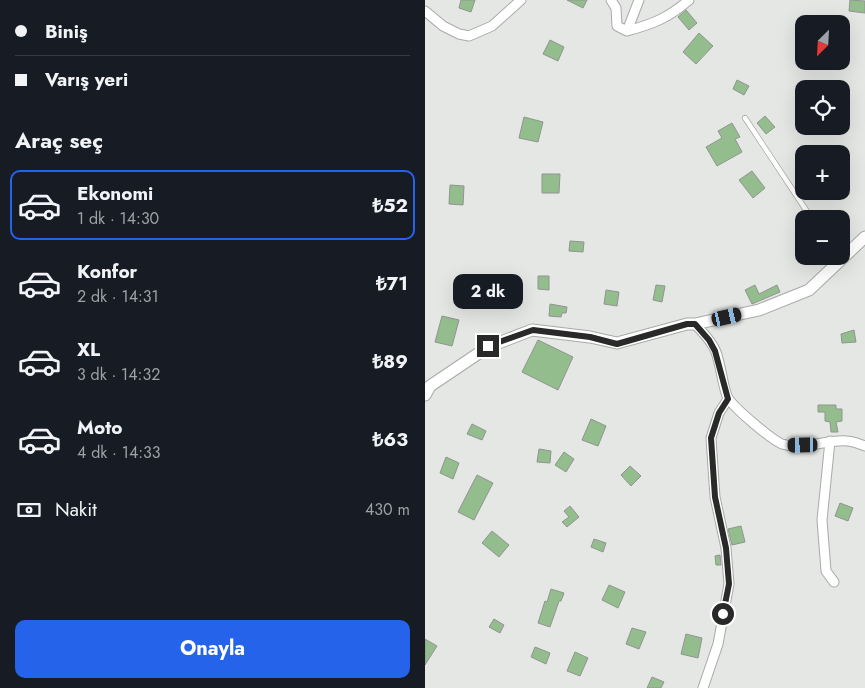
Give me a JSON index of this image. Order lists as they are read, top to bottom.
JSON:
{
  "north": "bottom left",
  "page": {
    "banner": ["Biniş", "Varış yeri"],
    "map_buttons": ["+", "−"],
    "heading": "Araç seç",
    "list": [
      {
        "name": "Ekonomi",
        "note": "1 dk · 14:30",
        "value": "₺52"
      },
      {
        "name": "Konfor",
        "note": "2 dk · 14:31",
        "value": "₺71"
      },
      {
        "name": "XL",
        "note": "3 dk · 14:32",
        "value": "₺89"
      },
      {
        "name": "Moto",
        "note": "4 dk · 14:33",
        "value": "₺63"
      }
    ],
    "bubble": "2 dk",
    "pay": ["Nakit", "430 m"],
    "buttons": "Onayla"
  }
}
